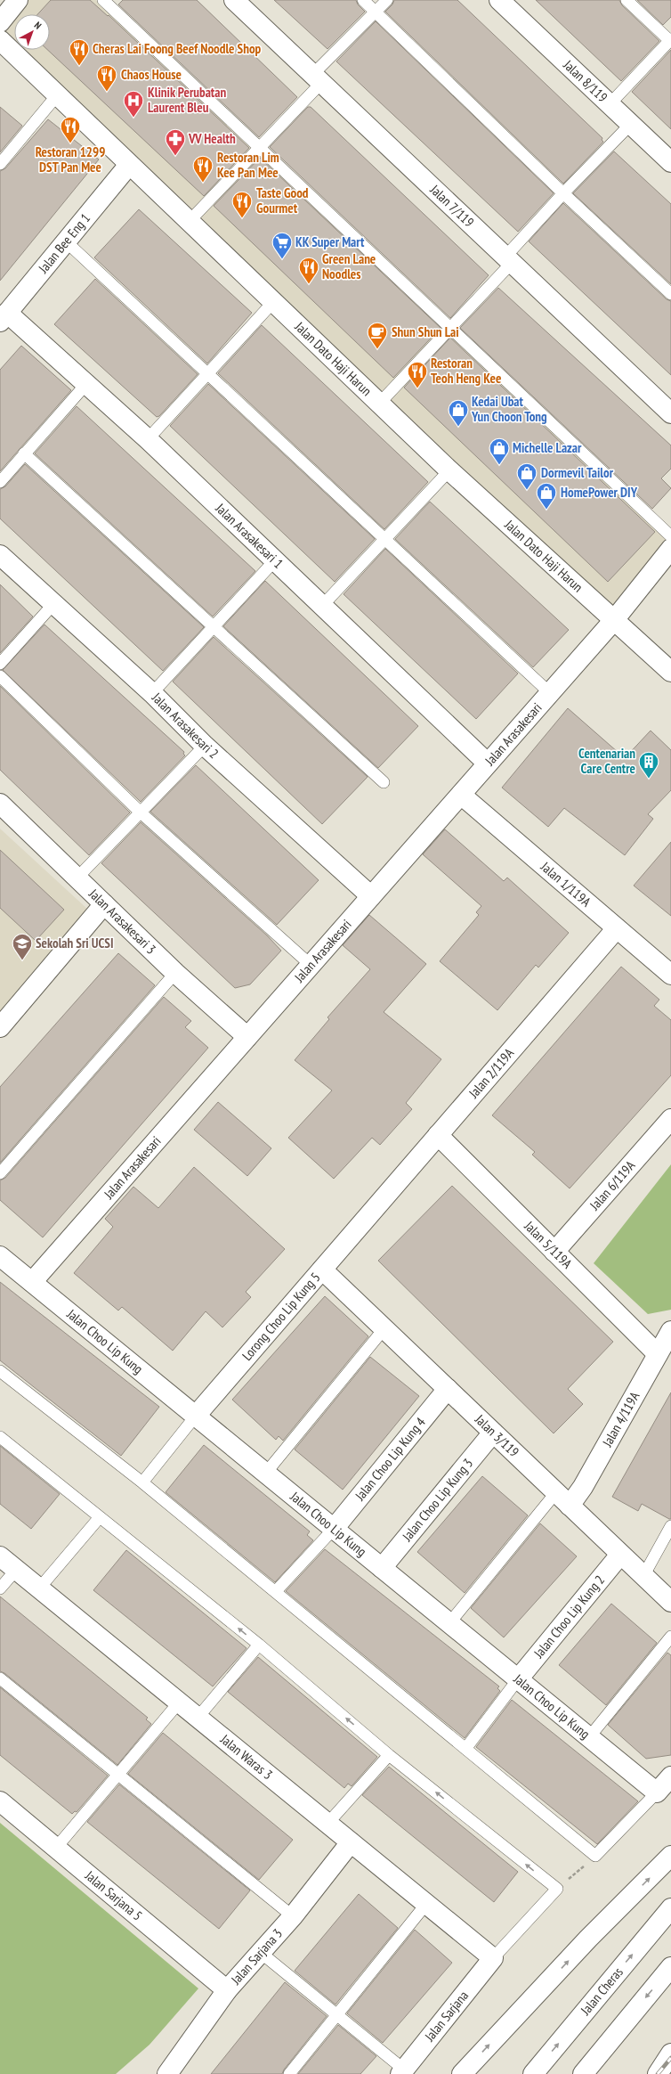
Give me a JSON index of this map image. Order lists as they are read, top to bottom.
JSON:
{
  "streets": {
    "main road": [
      "Jalan 8/119",
      "Jalan 7/119",
      "Jalan Bee Eng 1",
      "Jalan Dato Haji Harun",
      "Jalan Arasakesari 1",
      "Jalan Arasakesari 2",
      "Jalan Arasakesari",
      "Jalan 1/119A",
      "Jalan Arasakesari 3",
      "Jalan 2/119A",
      "Jalan 6/119A",
      "Jalan 5/119A",
      "Lorong Choo Lip Kung 5",
      "Jalan Choo Lip Kung",
      "Jalan 4/119A",
      "Jalan 3/119",
      "Jalan Choo Lip Kung 4",
      "Jalan Choo Lip Kung 3",
      "Jalan Choo Lip Kung 2",
      "Jalan Waras 3",
      "Jalan Sarjana 5",
      "Jalan Sarjana 3",
      "Jalan Cheras",
      "Jalan Sarjana"
    ]
  },
  "crossings": [
    ["Jalan Bee Eng 1", "Jalan Dato Haji Harun"],
    ["Jalan Bee Eng 1", "Jalan Arasakesari 1"],
    ["Jalan Dato Haji Harun", "Jalan Arasakesari"],
    ["Jalan Arasakesari 1", "Jalan Arasakesari"],
    ["Jalan Arasakesari 2", "Jalan Arasakesari"],
    ["Jalan Arasakesari", "Jalan 1/119A"],
    ["Jalan Arasakesari", "Jalan Arasakesari 3"],
    ["Jalan Arasakesari", "Jalan Choo Lip Kung"],
    ["Jalan 1/119A", "Jalan 2/119A"],
    ["Jalan 2/119A", "Jalan 5/119A"],
    ["Jalan 2/119A", "Lorong Choo Lip Kung 5"],
    ["Jalan 6/119A", "Jalan 5/119A"],
    ["Jalan 5/119A", "Jalan 4/119A"],
    ["Lorong Choo Lip Kung 5", "Jalan Choo Lip Kung"],
    ["Lorong Choo Lip Kung 5", "Jalan 3/119"],
    ["Jalan Choo Lip Kung", "Jalan Choo Lip Kung 4"],
    ["Jalan Choo Lip Kung", "Jalan Choo Lip Kung 3"],
    ["Jalan Choo Lip Kung", "Jalan Choo Lip Kung 2"],
    ["Jalan 4/119A", "Jalan 3/119"],
    ["Jalan 3/119", "Jalan Choo Lip Kung 4"],
    ["Jalan 3/119", "Jalan Choo Lip Kung 3"],
    ["Jalan 3/119", "Jalan Choo Lip Kung 2"],
    ["Jalan Waras 3", "Jalan Sarjana 3"],
    ["Jalan Waras 3", "Jalan Sarjana"],
    ["Jalan Sarjana 5", "Jalan Sarjana 3"]
  ],
  "places": {
    "restaurant": [
      "Cheras Lai Foong Beef Noodle Shop",
      "Chaos House",
      "Restoran 1299 DST Pan Mee",
      "Restoran Lim Kee Pan Mee",
      "Taste Good Gourmet",
      "Green Lane Noodles",
      "Restoran Teoh Heng Kee"
    ],
    "hospital": ["Klinik Perubatan Laurent Bleu"],
    "pharmacy": ["VV Health"],
    "supermarket": ["KK Super Mart"],
    "cafe": ["Shun Shun Lai"],
    "shop": [
      "Kedai Ubat Yun Choon Tong",
      "Michelle Lazar",
      "Dormevil Tailor",
      "HomePower DIY"
    ],
    "building": ["Centenarian Care Centre"],
    "school or university": ["Sekolah Sri UCSI"]
  },
  "north": "top right"
}
